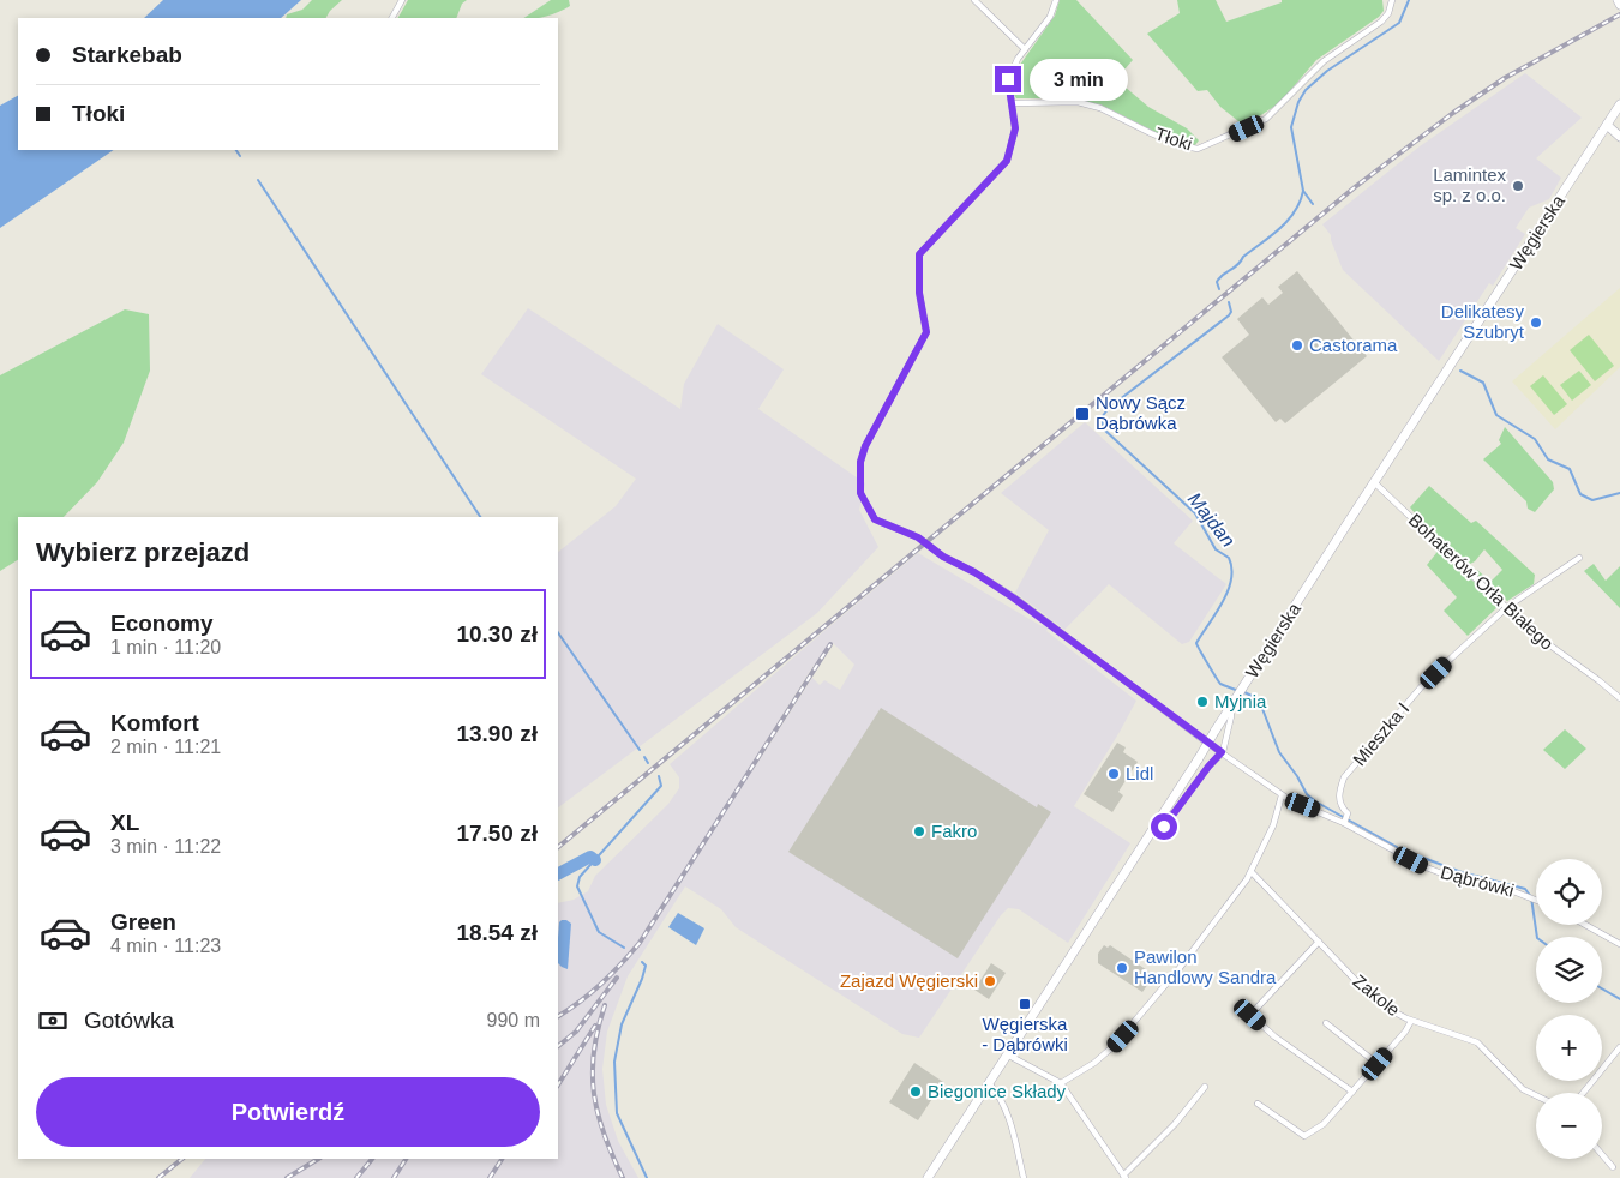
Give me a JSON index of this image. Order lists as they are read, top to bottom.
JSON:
{
  "streets": {
    "main road": ["Węgierska"],
    "street": [
      "Tłoki",
      "Bohaterów Orła Białego",
      "Mieszka I",
      "Dąbrówki",
      "Zakole"
    ]
  },
  "crossings": [
    ["Tłoki", "Dąbrówki"],
    ["Węgierska", "Bohaterów Orła Białego"],
    ["Bohaterów Orła Białego", "Mieszka I"],
    ["Mieszka I", "Dąbrówki"]
  ],
  "water": ["Majdan"],
  "places": {
    "other": [
      "Lamintex sp. z o.o.",
      "Delikatesy Szubryt",
      "Castorama",
      "Myjnia",
      "Lidl",
      "Fakro",
      "Pawilon Handlowy Sandra",
      "Zajazd Węgierski",
      "Biegonice Składy"
    ],
    "transit": ["Nowy Sącz Dąbrówka", "Węgierska - Dąbrówki"]
  },
  "page": {
    "banner": ["Starkebab", "Tłoki"],
    "bubble": "3 min",
    "heading": "Wybierz przejazd",
    "list": [
      {
        "name": "Economy",
        "note": "1 min · 11:20",
        "value": "10.30 zł"
      },
      {
        "name": "Komfort",
        "note": "2 min · 11:21",
        "value": "13.90 zł"
      },
      {
        "name": "XL",
        "note": "3 min · 11:22",
        "value": "17.50 zł"
      },
      {
        "name": "Green",
        "note": "4 min · 11:23",
        "value": "18.54 zł"
      }
    ],
    "map_buttons": ["+", "−"],
    "pay": ["Gotówka", "990 m"],
    "buttons": "Potwierdź"
  }
}
